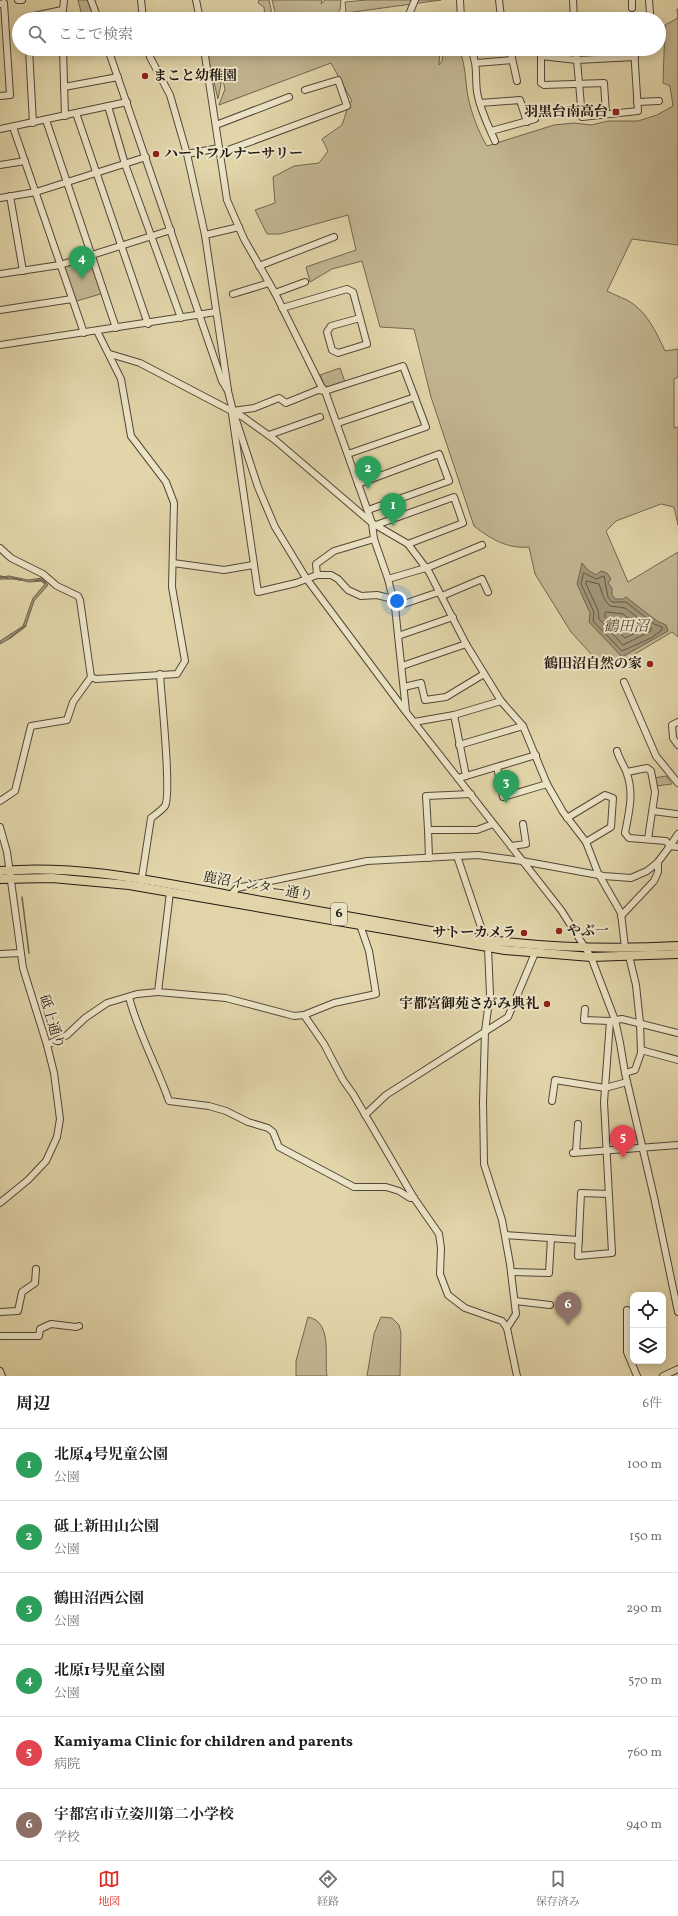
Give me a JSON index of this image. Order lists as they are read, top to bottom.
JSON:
{
  "streets": {
    "main road": ["鹿沼インター通り", "6"],
    "street": ["砥上通り"]
  },
  "crossings": [
    ["鹿沼インター通り", "砥上通り"]
  ],
  "water": ["鶴田沼"],
  "places": {
    "other": [
      "まこと幼稚園",
      "ハートフルナーサリー",
      "鶴田沼自然の家",
      "やぶ一",
      "サトーカメラ",
      "宇都宮御苑さがみ典礼"
    ],
    "transit": ["羽黒台南高台"]
  },
  "page": {
    "search": "ここで検索",
    "pins": [
      "4",
      "2",
      "1",
      "3",
      "5",
      "6"
    ],
    "heading": ["周辺", "6件"],
    "list": [
      {
        "mark": "1",
        "name": "北原4号児童公園",
        "note": "公園",
        "value": "100 m"
      },
      {
        "mark": "2",
        "name": "砥上新田山公園",
        "note": "公園",
        "value": "150 m"
      },
      {
        "mark": "3",
        "name": "鶴田沼西公園",
        "note": "公園",
        "value": "290 m"
      },
      {
        "mark": "4",
        "name": "北原1号児童公園",
        "note": "公園",
        "value": "570 m"
      },
      {
        "mark": "5",
        "name": "Kamiyama Clinic for children and parents",
        "note": "病院",
        "value": "760 m"
      },
      {
        "mark": "6",
        "name": "宇都宮市立姿川第二小学校",
        "note": "学校",
        "value": "940 m"
      }
    ],
    "nav": ["地図", "経路", "保存済み"]
  }
}
